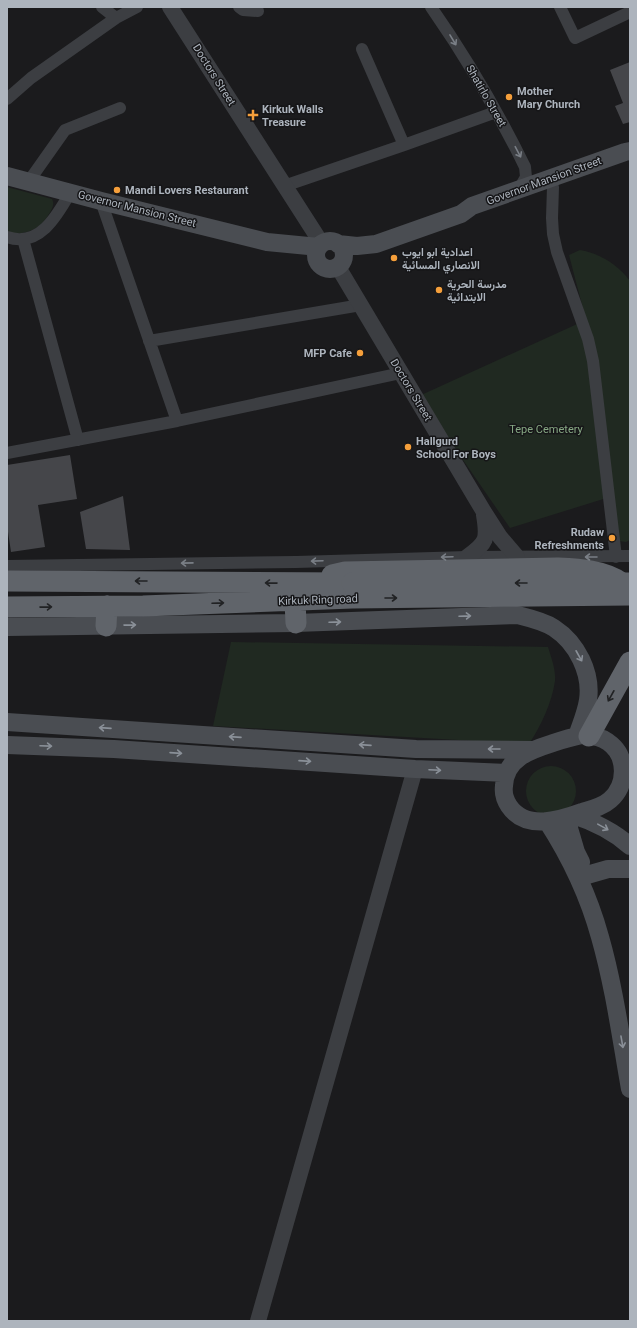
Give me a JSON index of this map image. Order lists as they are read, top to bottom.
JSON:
{
  "streets": {
    "highway": ["Kirkuk Ring road"],
    "main road": ["Governor Mansion Street"],
    "street": ["Doctors Street", "Shatirlo Street"]
  },
  "crossings": [
    ["Doctors Street", "Governor Mansion Street"],
    ["Shatirlo Street", "Governor Mansion Street"]
  ],
  "parks": ["Tepe Cemetery"],
  "places": {
    "other": [
      "Mother Mary Church",
      "Mandi Lovers Restaurant",
      "اعدادية ابو ايوب الانصاري المسائية",
      "مدرسة الحرية الابتدائية",
      "MFP Cafe",
      "Hallgurd School For Boys",
      "Rudaw Refreshments"
    ],
    "health": ["Kirkuk Walls Treasure"]
  }
}
